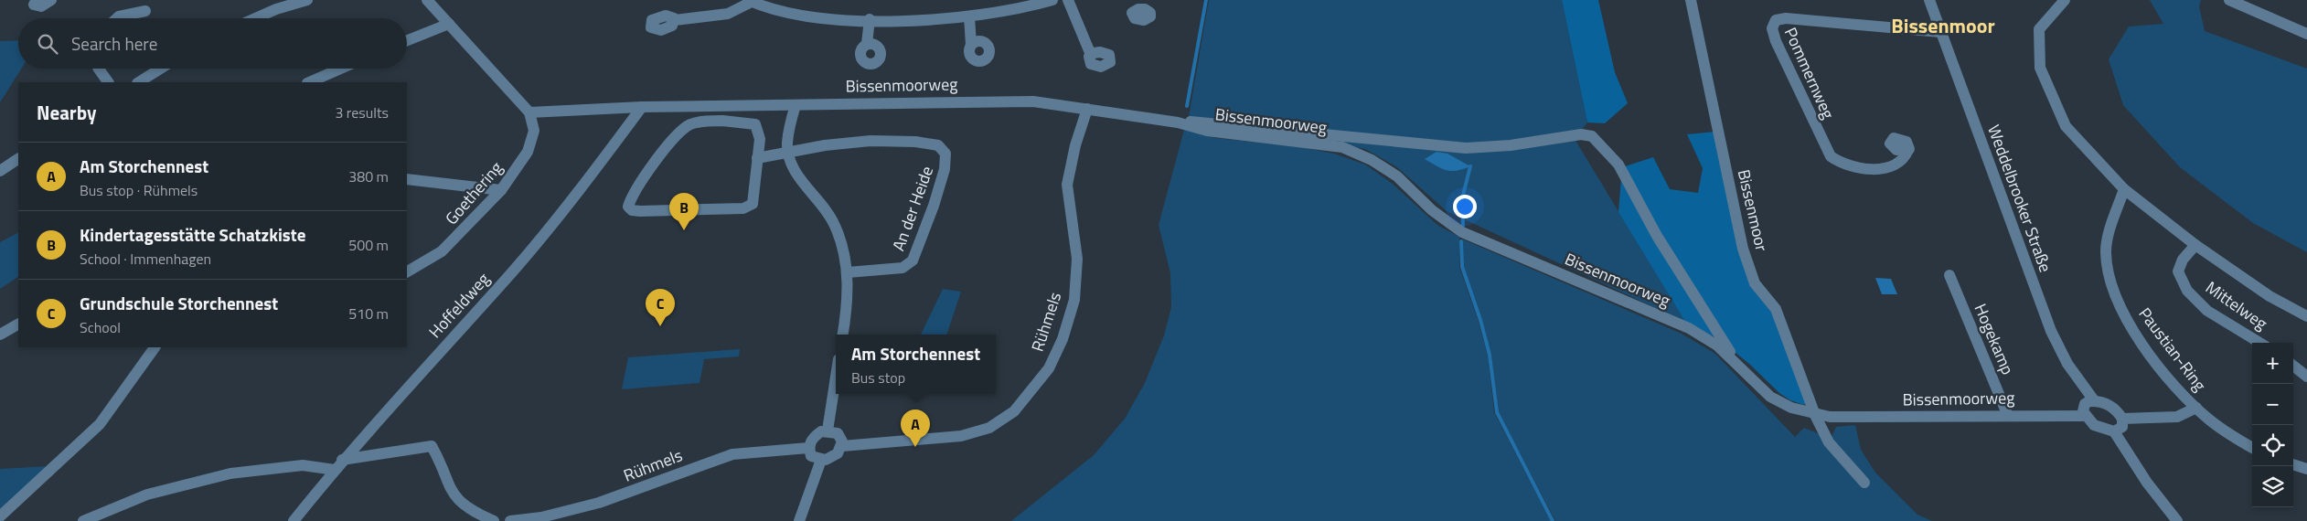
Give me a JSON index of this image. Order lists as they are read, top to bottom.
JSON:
{
  "streets": {
    "street": [
      "Pommernweg",
      "Bissenmoorweg",
      "Goethering",
      "Weddelbrooker Straße",
      "An der Heide",
      "Bissenmoor",
      "Hoffeldweg",
      "Mittelweg",
      "Rühmels",
      "Hogekamp",
      "Paustian-Ring"
    ]
  },
  "crossings": [
    ["Pommernweg", "Weddelbrooker Straße"],
    ["Bissenmoorweg", "Goethering"],
    ["Bissenmoorweg", "Bissenmoor"],
    ["Bissenmoorweg", "Hoffeldweg"],
    ["Bissenmoorweg", "Rühmels"],
    ["Bissenmoorweg", "Hogekamp"]
  ],
  "districts": ["Bissenmoor"],
  "page": {
    "search": "Search here",
    "heading": ["Nearby", "3 results"],
    "list": [
      {
        "mark": "A",
        "name": "Am Storchennest",
        "note": "Bus stop · Rühmels",
        "value": "380 m"
      },
      {
        "mark": "B",
        "name": "Kindertagesstätte Schatzkiste",
        "note": "School · Immenhagen",
        "value": "500 m"
      },
      {
        "mark": "C",
        "name": "Grundschule Storchennest",
        "note": "School",
        "value": "510 m"
      }
    ],
    "pins": ["B", "C", "A"],
    "popup": ["Am Storchennest", "Bus stop"],
    "map_buttons": ["+", "−"]
  }
}
